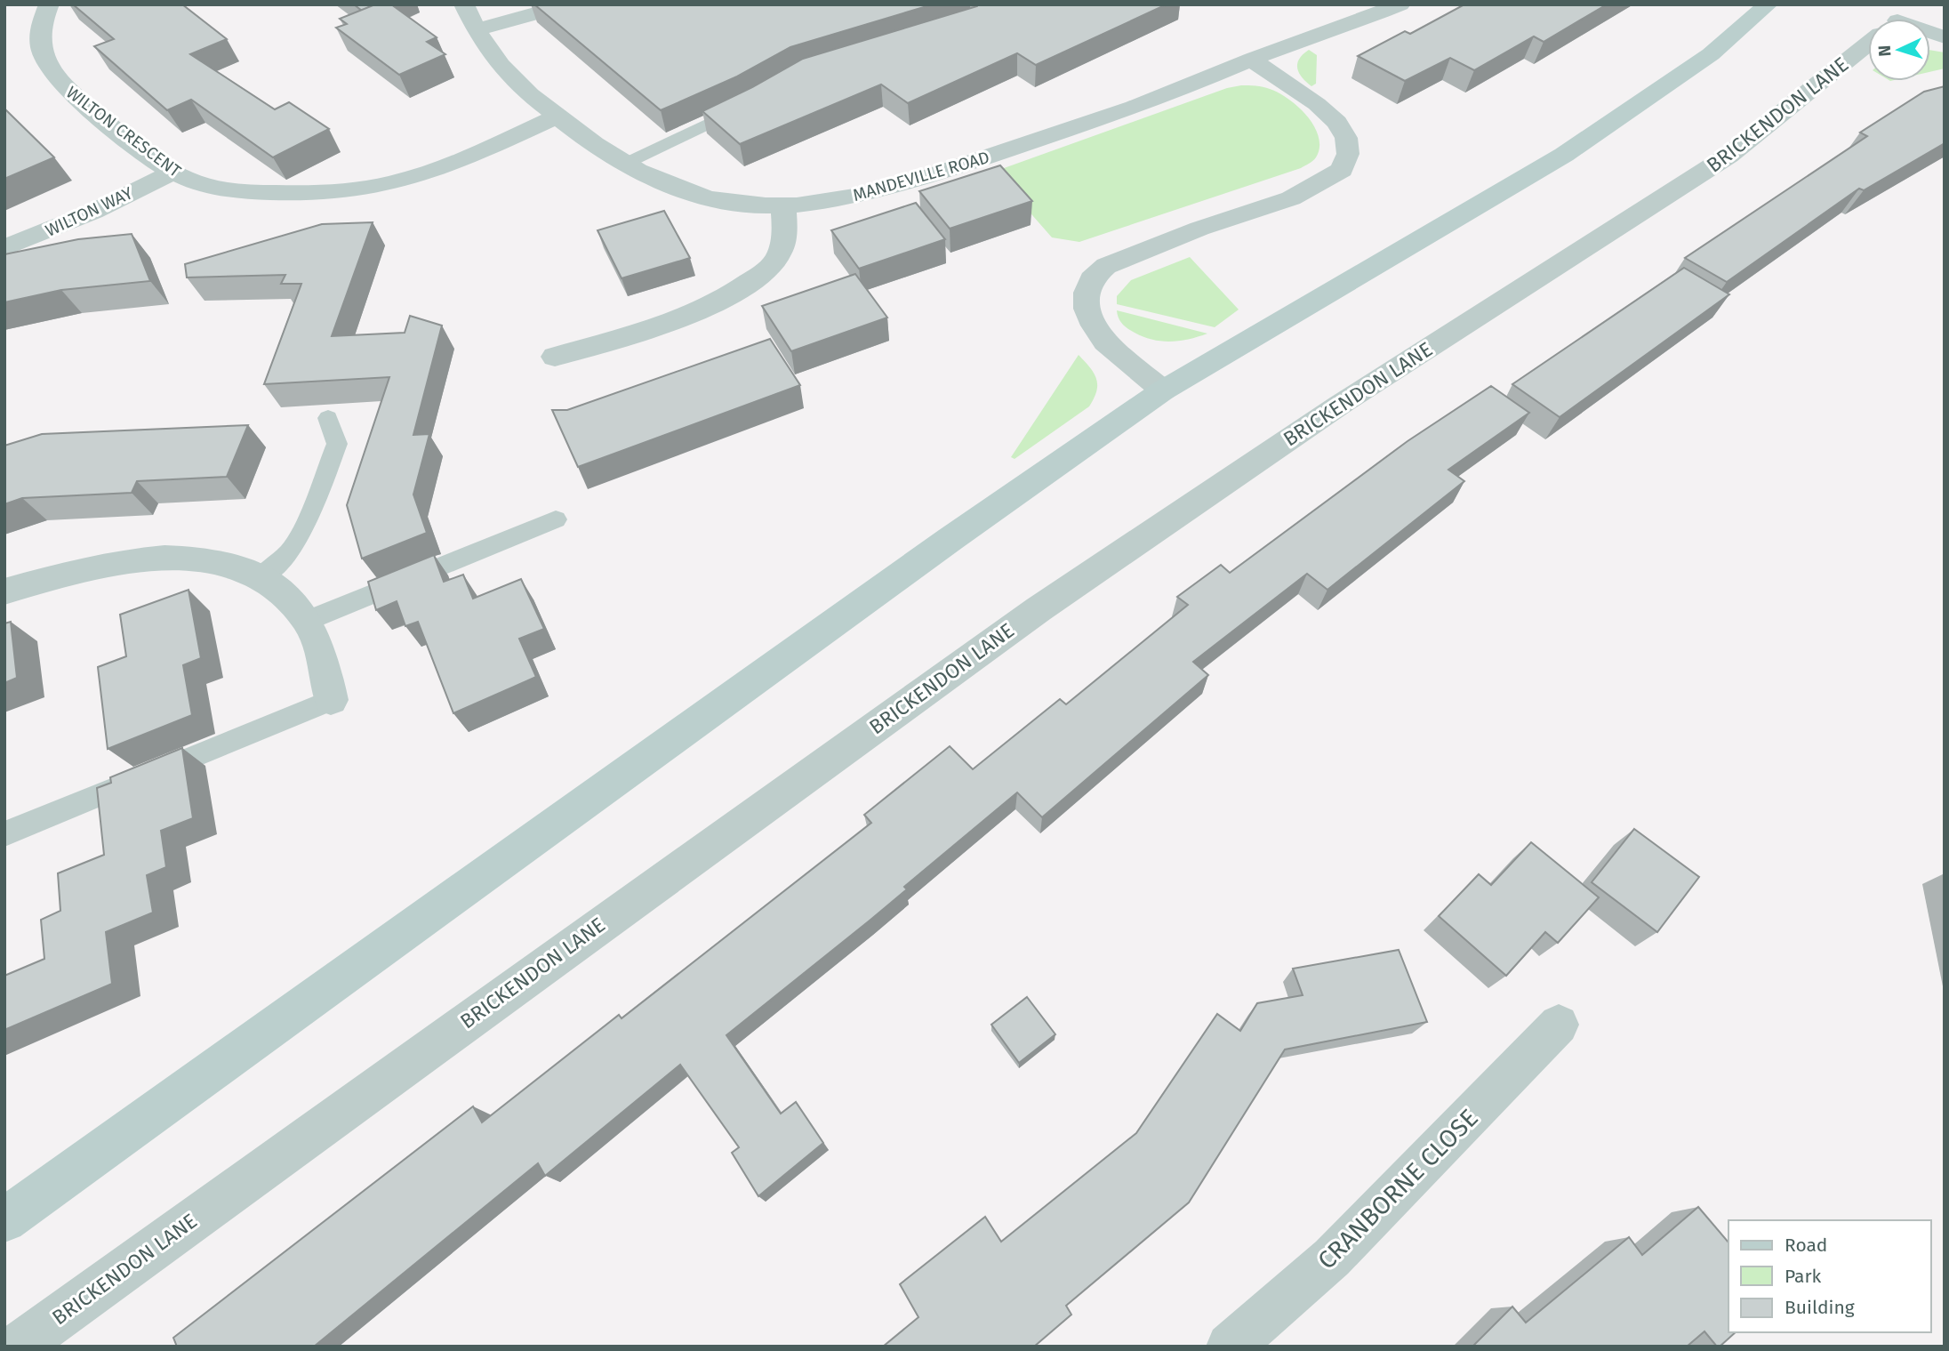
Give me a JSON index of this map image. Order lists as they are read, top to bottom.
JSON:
{
  "streets": {
    "street": [
      "BRICKENDON LANE",
      "WILTON CRESCENT",
      "MANDEVILLE ROAD",
      "WILTON WAY",
      "CRANBORNE CLOSE"
    ]
  },
  "crossings": [
    ["WILTON CRESCENT", "MANDEVILLE ROAD"],
    ["WILTON CRESCENT", "WILTON WAY"]
  ],
  "legend": ["Road", "Park", "Building"],
  "north": "left"
}
